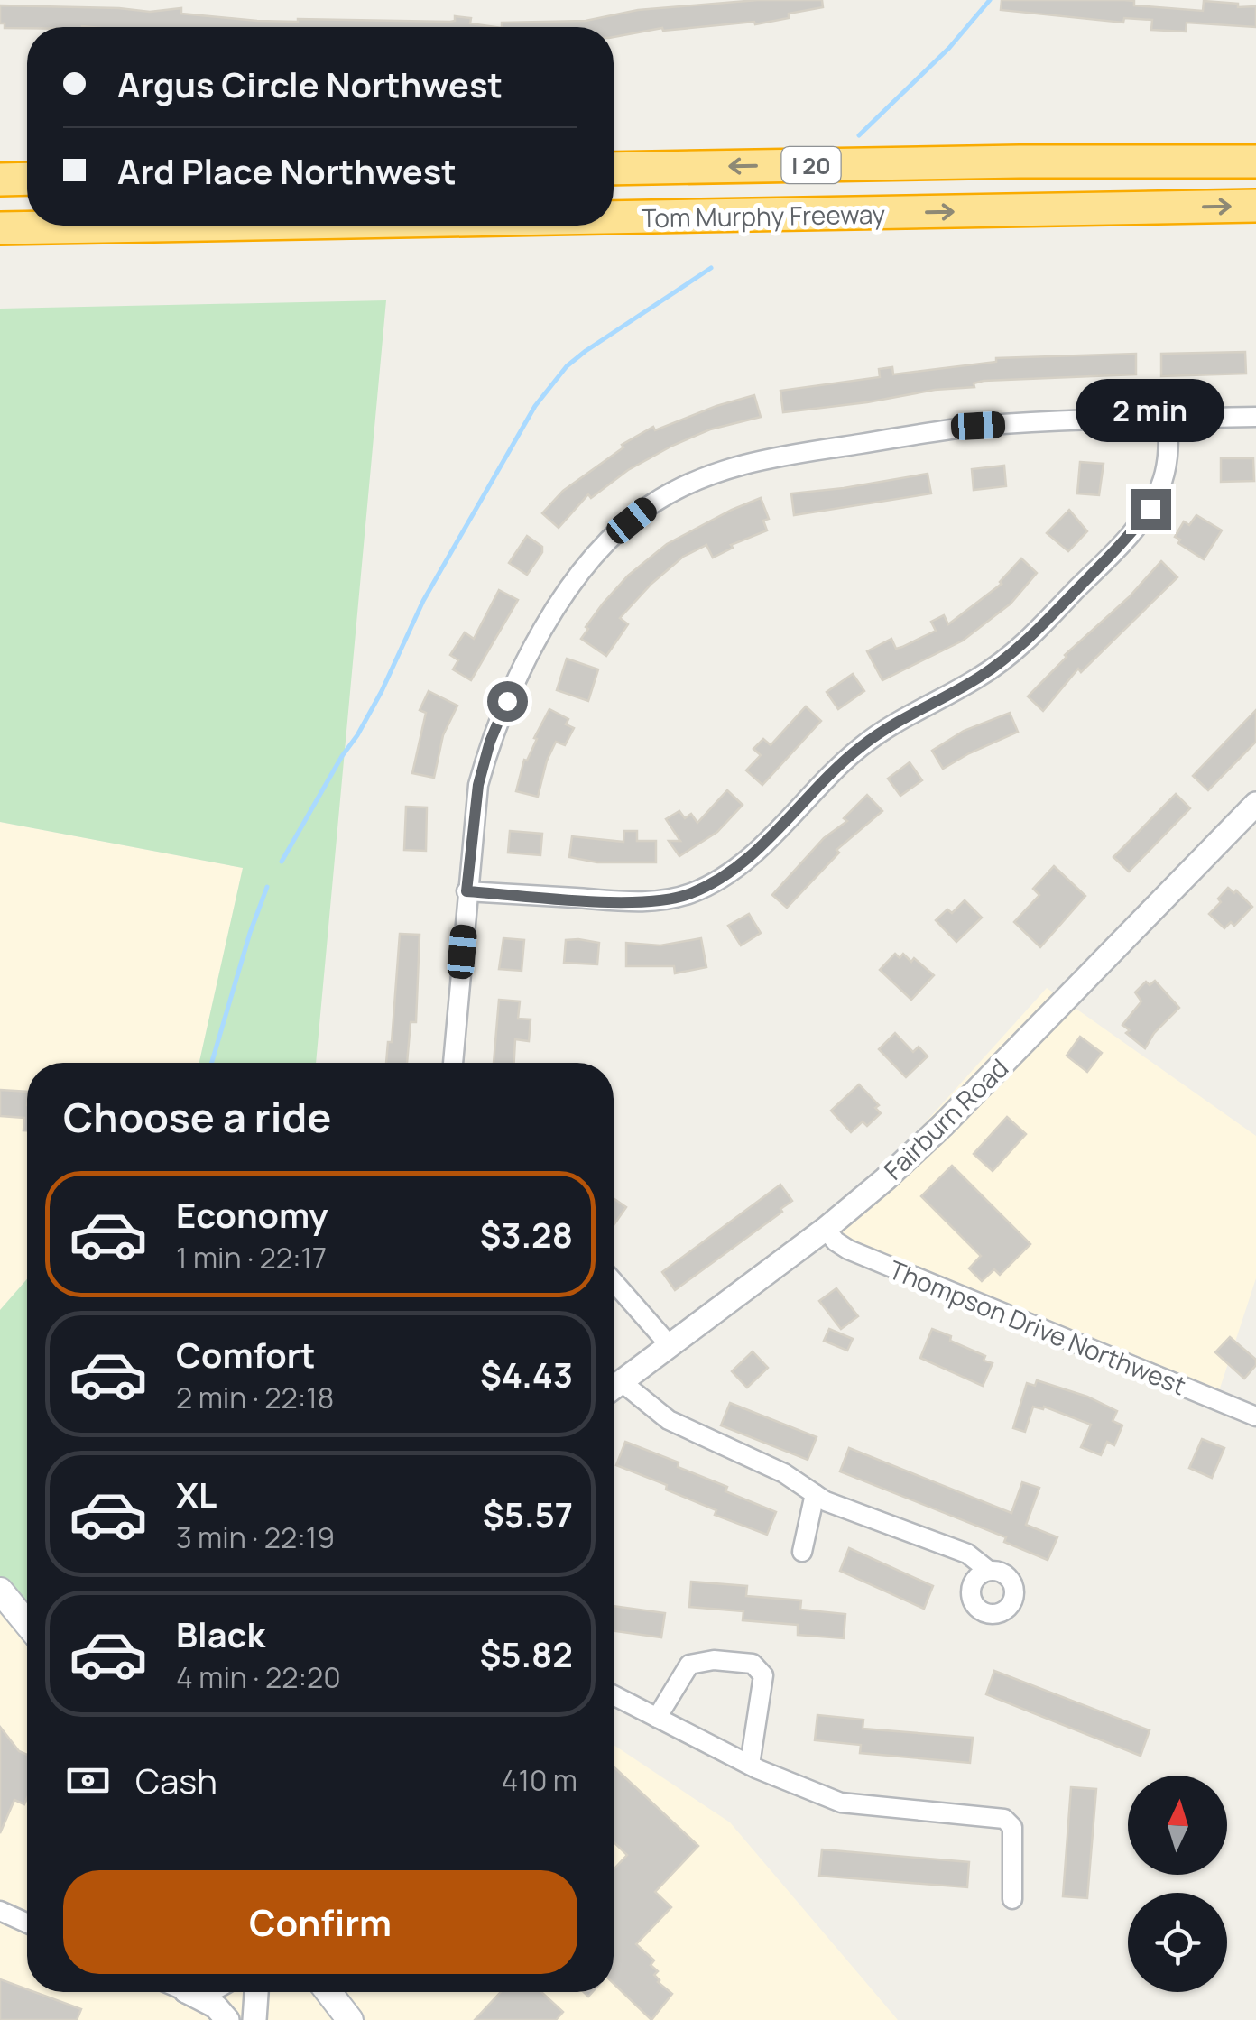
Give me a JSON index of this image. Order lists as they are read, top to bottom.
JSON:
{
  "streets": {
    "highway": ["I 20", "Tom Murphy Freeway"],
    "street": ["Fairburn Road", "Thompson Drive Northwest"]
  },
  "crossings": [
    ["Fairburn Road", "Thompson Drive Northwest"]
  ],
  "north": "top",
  "page": {
    "banner": ["Argus Circle Northwest", "Ard Place Northwest"],
    "bubble": "2 min",
    "heading": "Choose a ride",
    "list": [
      {
        "name": "Economy",
        "note": "1 min · 22:17",
        "value": "$3.28"
      },
      {
        "name": "Comfort",
        "note": "2 min · 22:18",
        "value": "$4.43"
      },
      {
        "name": "XL",
        "note": "3 min · 22:19",
        "value": "$5.57"
      },
      {
        "name": "Black",
        "note": "4 min · 22:20",
        "value": "$5.82"
      }
    ],
    "pay": ["Cash", "410 m"],
    "buttons": "Confirm"
  }
}
